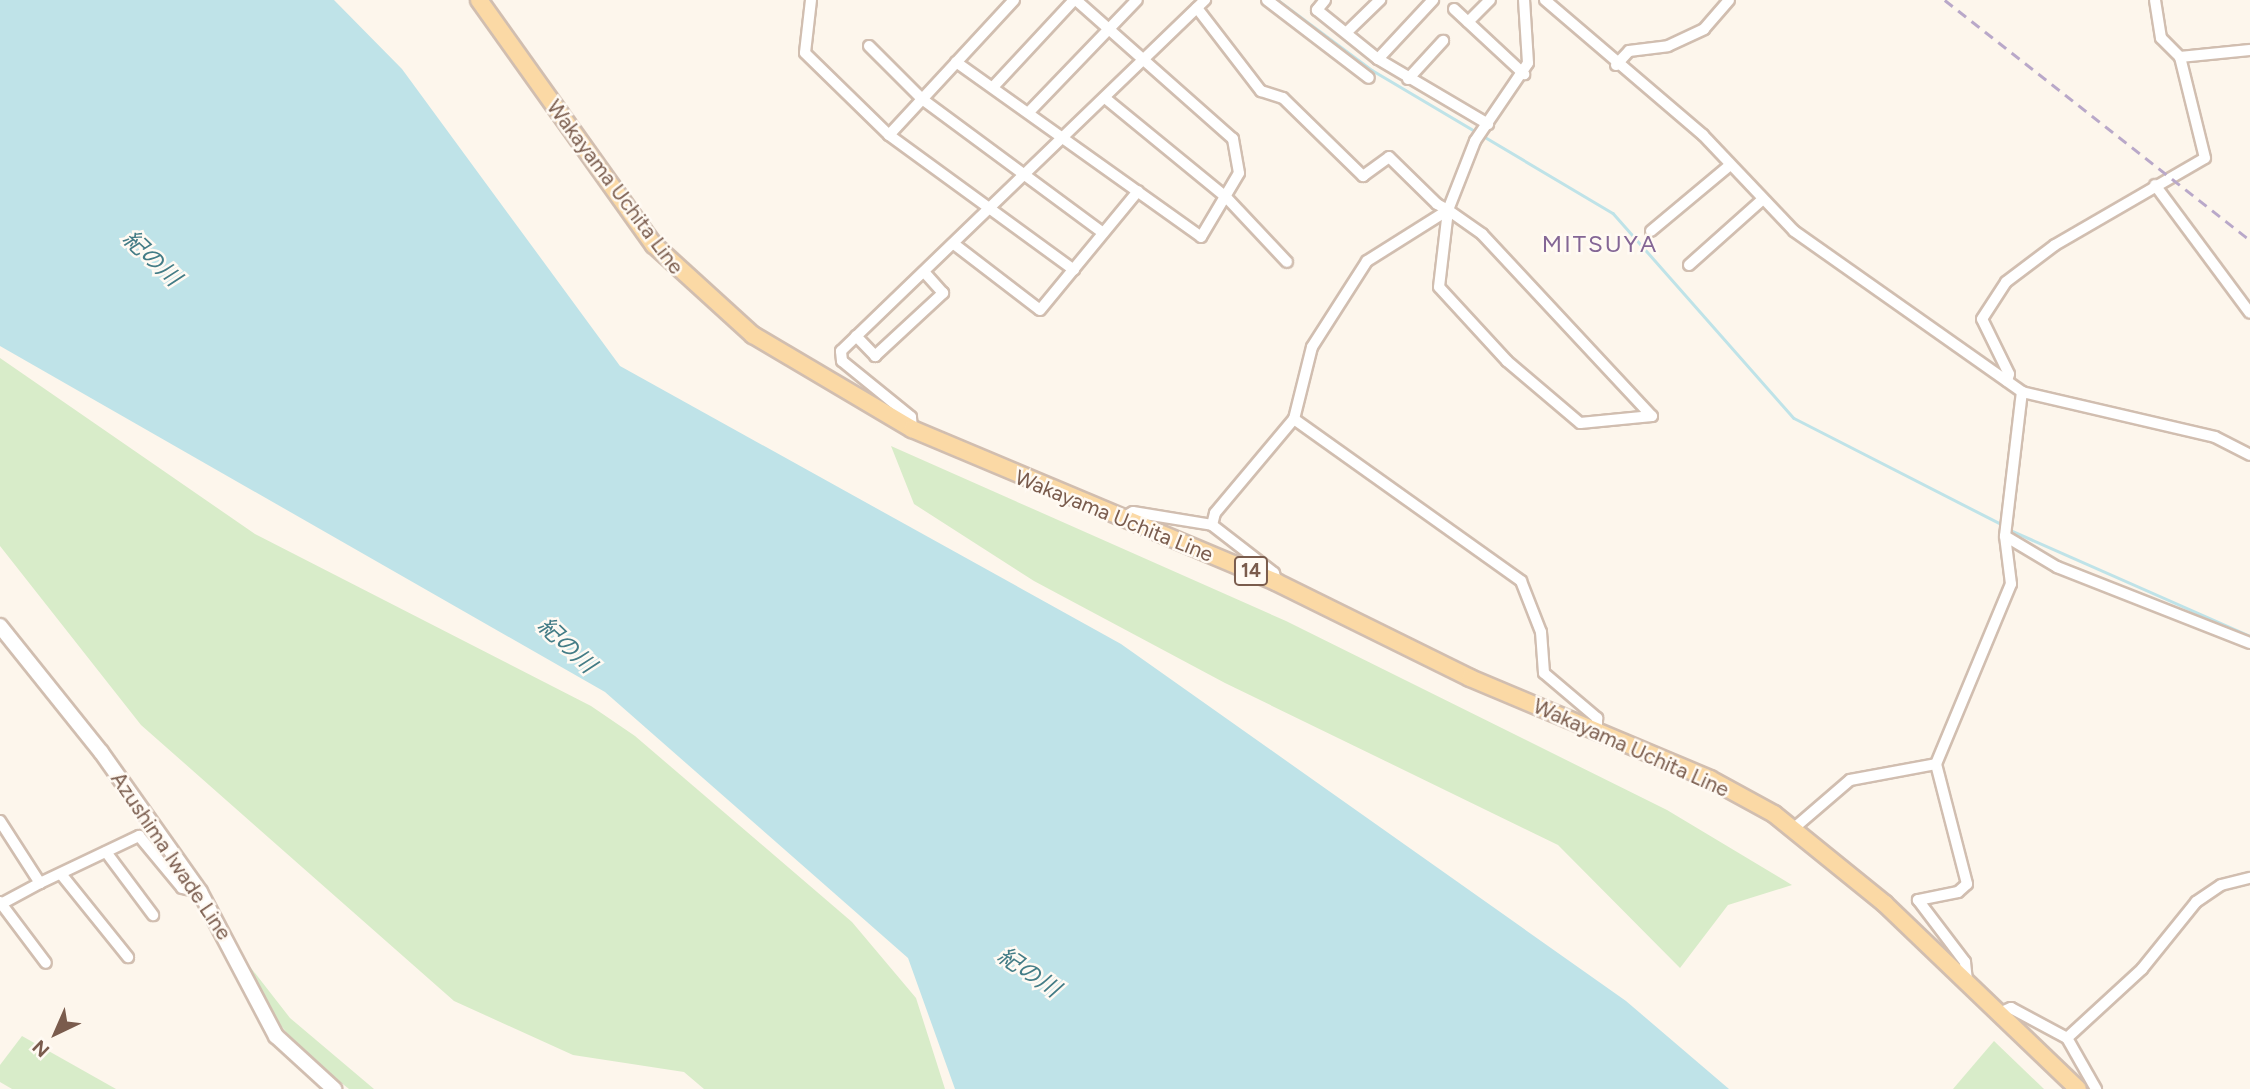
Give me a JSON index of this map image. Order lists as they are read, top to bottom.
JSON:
{
  "streets": {
    "main road": ["Wakayama Uchita Line", "14", "Azushima Iwade Line"]
  },
  "districts": ["MITSUYA"],
  "water": ["紀の川"],
  "north": "bottom left"
}
